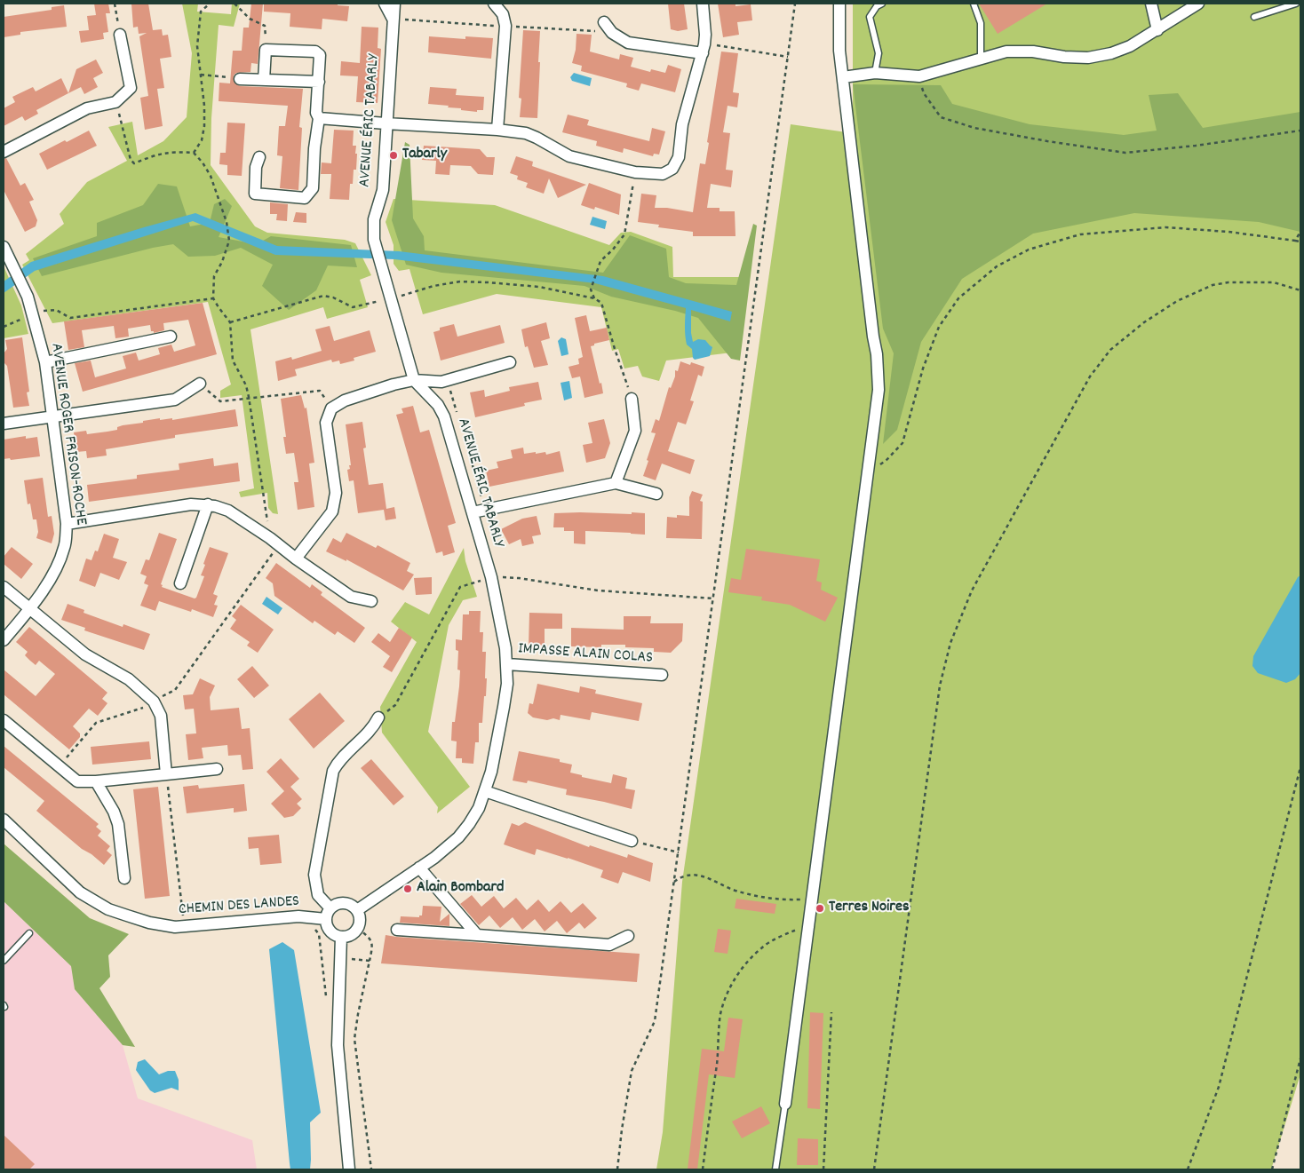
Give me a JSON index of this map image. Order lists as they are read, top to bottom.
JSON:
{
  "streets": {
    "street": [
      "AVENUE ÉRIC TABARLY",
      "AVENUE ROGER FRISON-ROCHE",
      "IMPASSE ALAIN COLAS",
      "CHEMIN DES LANDES"
    ]
  },
  "crossings": [
    ["AVENUE ÉRIC TABARLY", "IMPASSE ALAIN COLAS"],
    ["AVENUE ÉRIC TABARLY", "CHEMIN DES LANDES"]
  ],
  "places": ["Tabarly", "Alain Bombard", "Terres Noires"]
}
